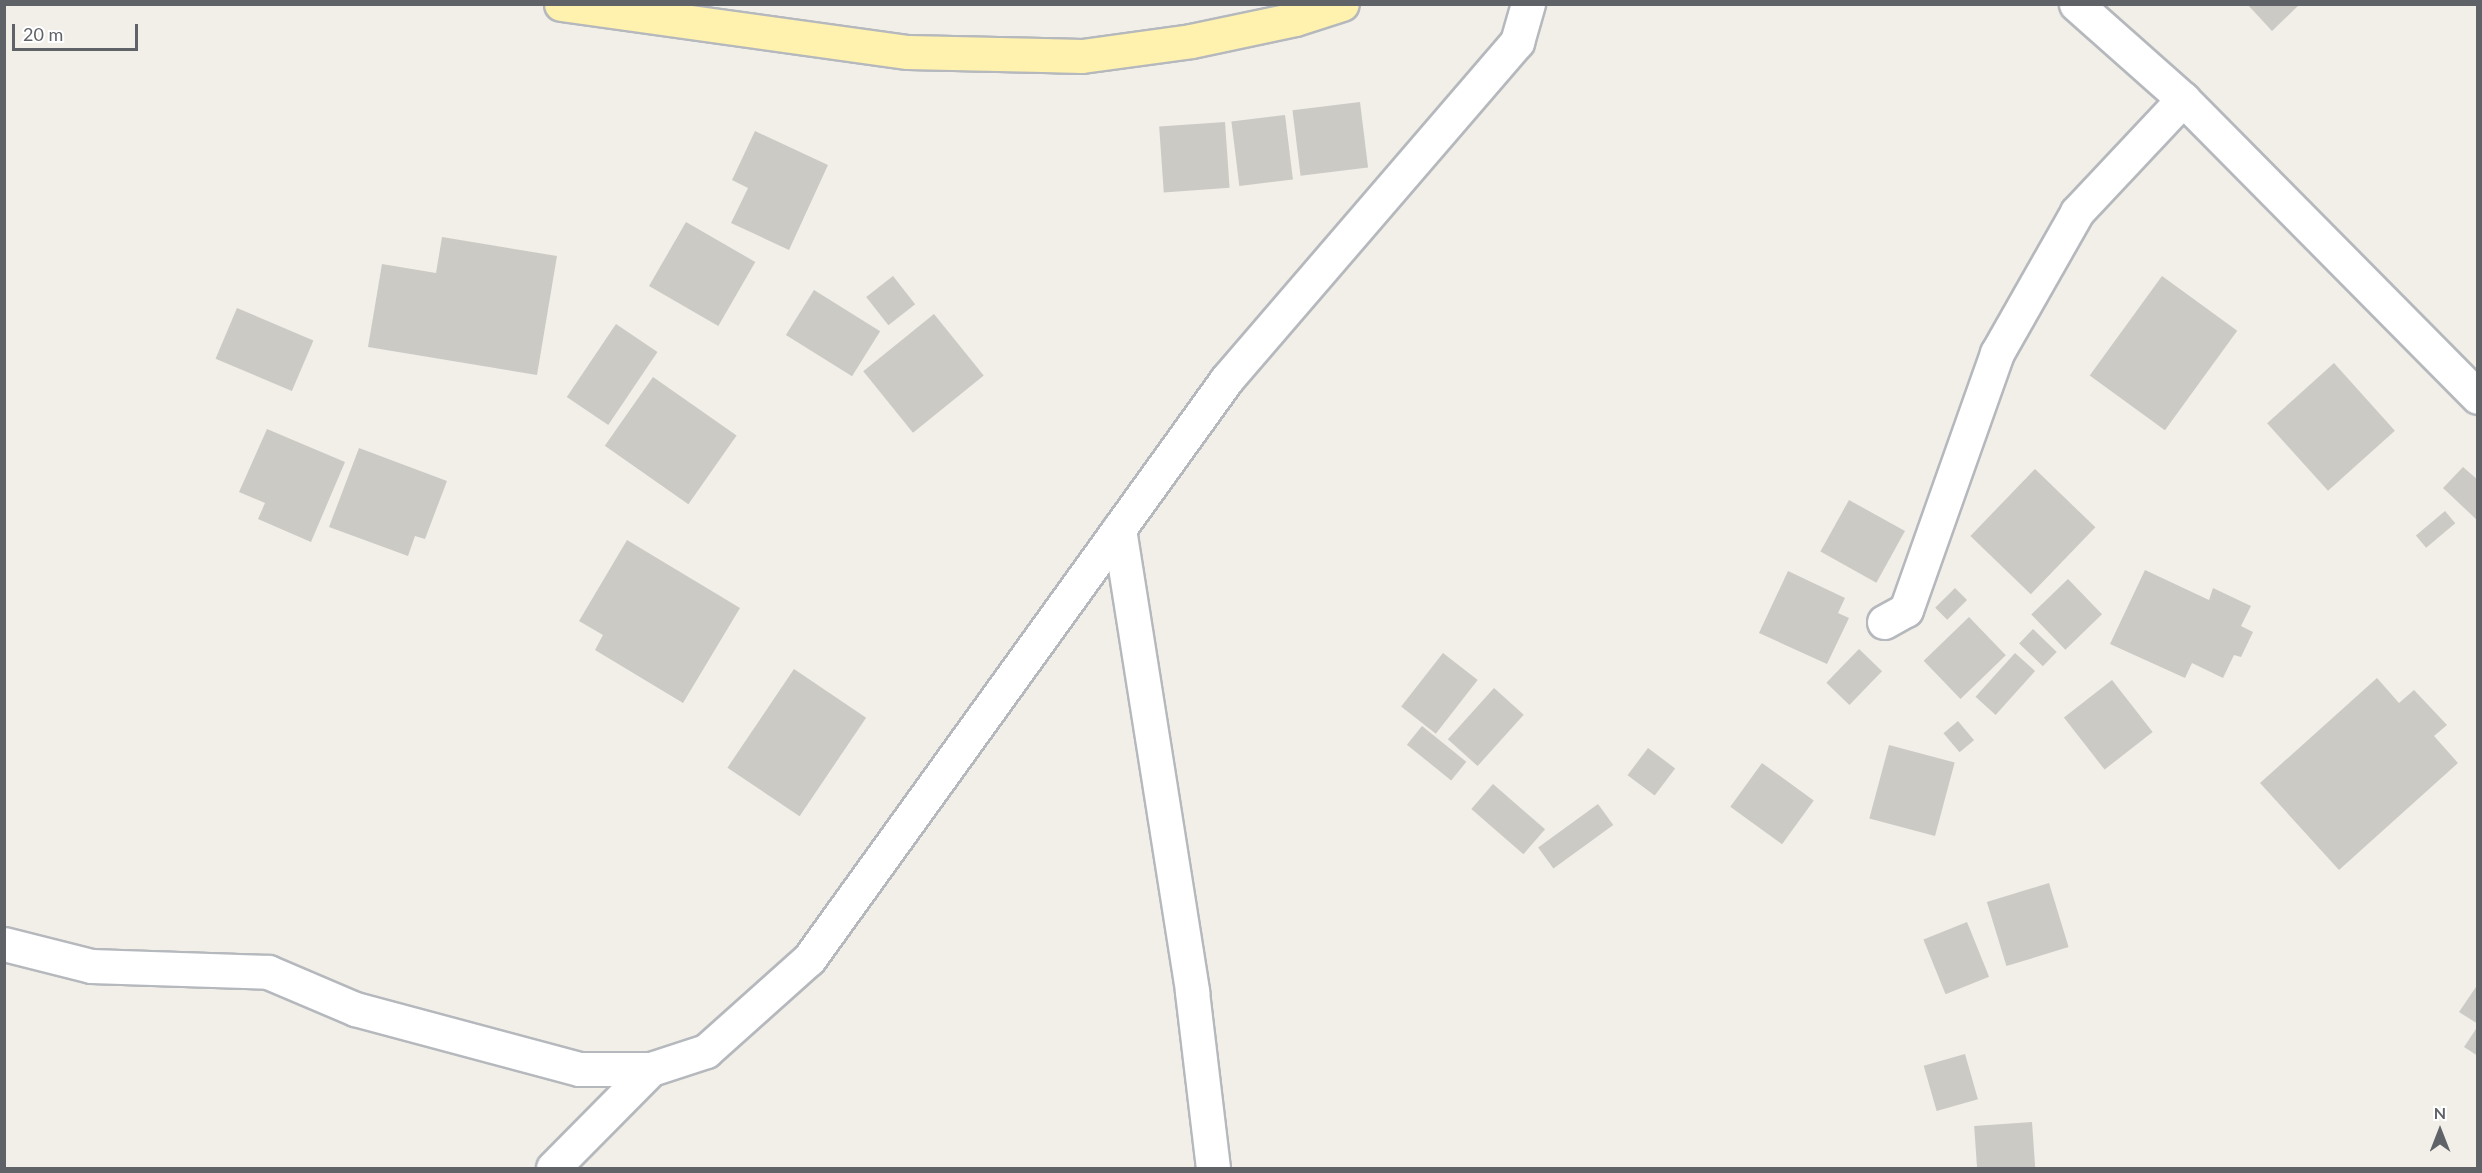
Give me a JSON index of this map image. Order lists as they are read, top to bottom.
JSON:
{
  "scale_bar": "20 m",
  "north": "top"
}
